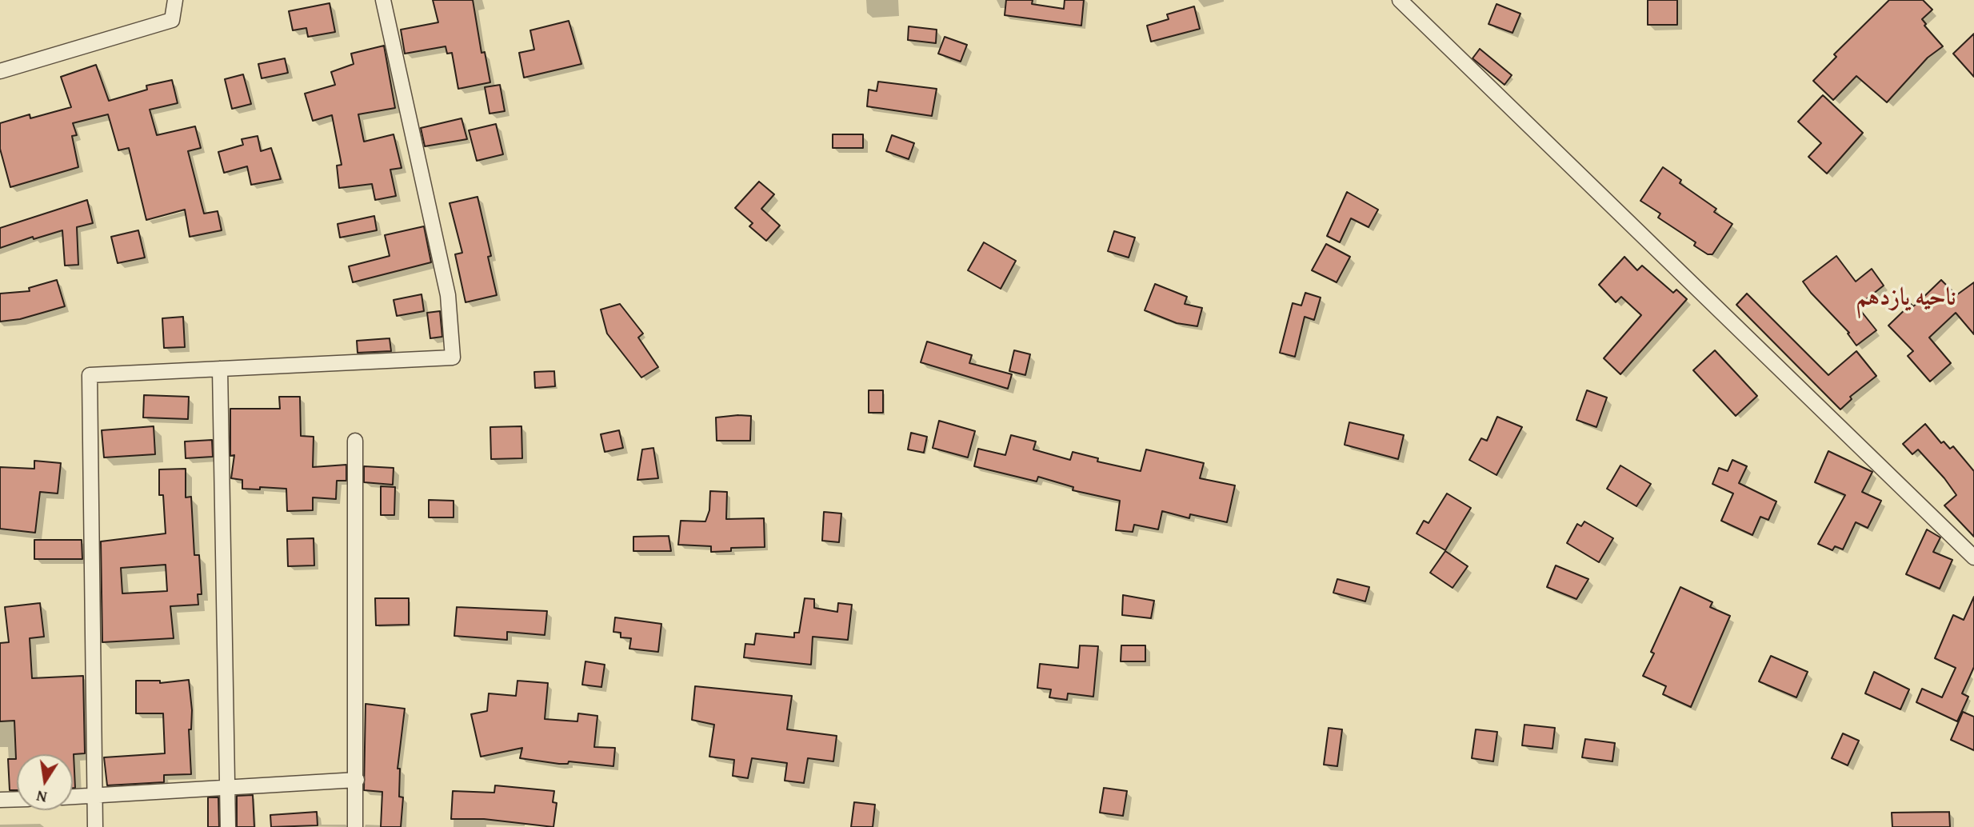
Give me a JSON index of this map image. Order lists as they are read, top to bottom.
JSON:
{
  "districts": ["ناحیه یازدهم"],
  "north": "bottom"
}
